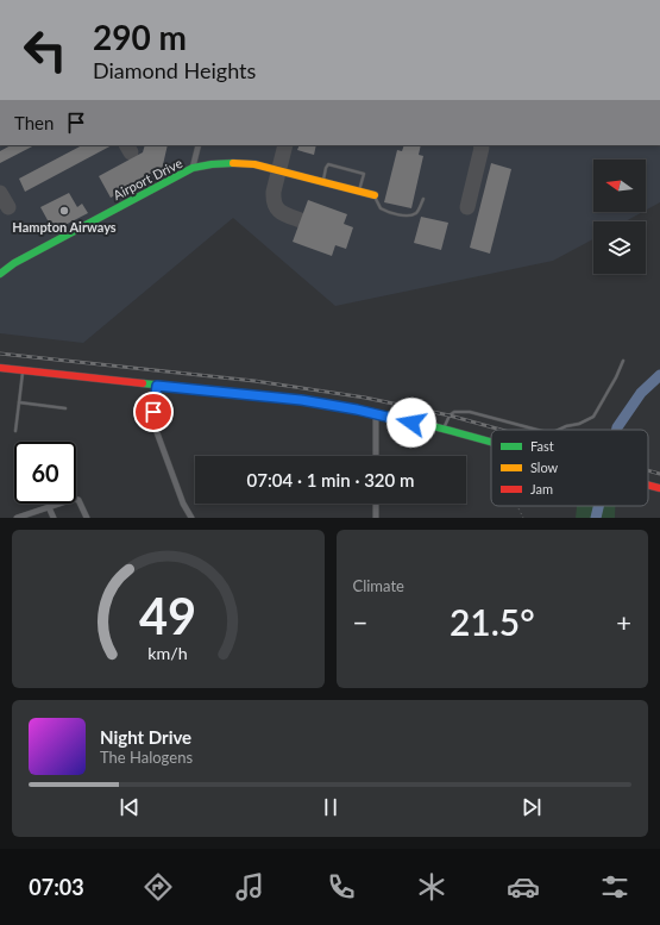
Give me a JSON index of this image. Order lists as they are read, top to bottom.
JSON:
{
  "streets": {
    "main road": ["Airport Drive"]
  },
  "places": ["Hampton Airways"],
  "legend": ["Fast", "Slow", "Jam"],
  "north": "left",
  "page": {
    "turn": ["290 m", "Diamond Heights"],
    "then": "Then",
    "limit": "60",
    "trip": "07:04 · 1 min · 320 m",
    "tile": "Climate",
    "heat": ["−", "21.5°", "+"],
    "song": ["Night Drive", "The Halogens"],
    "tabs": "07:03",
    "gauge": ["49", "km/h"]
  }
}
